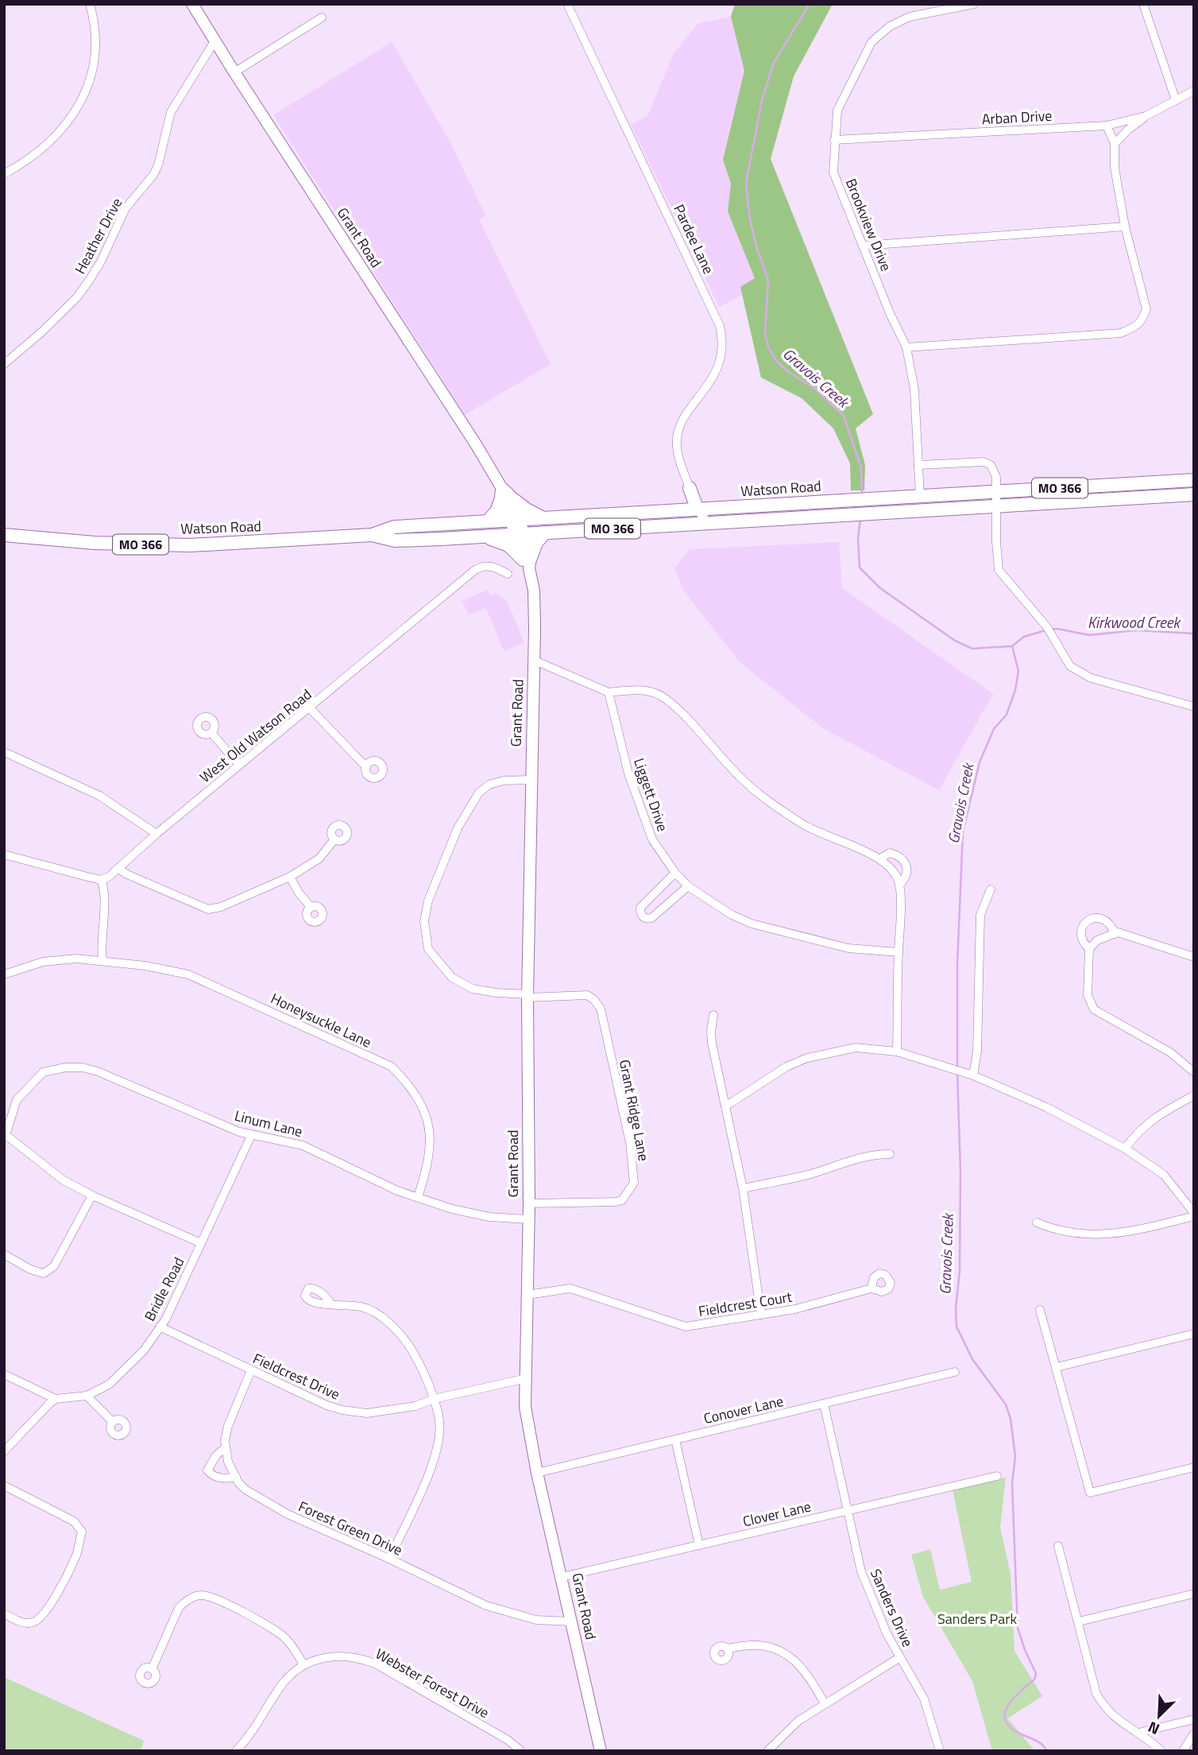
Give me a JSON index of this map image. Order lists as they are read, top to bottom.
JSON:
{
  "streets": {
    "main road": ["MO 366", "Watson Road"],
    "street": [
      "Arban Drive",
      "Brookview Drive",
      "Heather Drive",
      "Grant Road",
      "Pardee Lane",
      "West Old Watson Road",
      "Liggett Drive",
      "Honeysuckle Lane",
      "Grant Ridge Lane",
      "Linum Lane",
      "Bridle Road",
      "Fieldcrest Court",
      "Fieldcrest Drive",
      "Conover Lane",
      "Clover Lane",
      "Forest Green Drive",
      "Sanders Drive",
      "Webster Forest Drive"
    ]
  },
  "crossings": [
    ["Arban Drive", "Brookview Drive"],
    ["Brookview Drive", "Watson Road"],
    ["Heather Drive", "Grant Road"],
    ["Grant Road", "Watson Road"],
    ["Grant Road", "Grant Ridge Lane"],
    ["Grant Road", "Linum Lane"],
    ["Grant Road", "Fieldcrest Court"],
    ["Grant Road", "Fieldcrest Drive"],
    ["Grant Road", "Conover Lane"],
    ["Grant Road", "Clover Lane"],
    ["Grant Road", "Forest Green Drive"],
    ["Honeysuckle Lane", "Linum Lane"],
    ["Linum Lane", "Bridle Road"],
    ["Bridle Road", "Fieldcrest Drive"],
    ["Fieldcrest Drive", "Forest Green Drive"],
    ["Conover Lane", "Sanders Drive"],
    ["Clover Lane", "Sanders Drive"]
  ],
  "water": ["Gravois Creek", "Kirkwood Creek"],
  "parks": ["Sanders Park"],
  "north": "bottom left"
}
